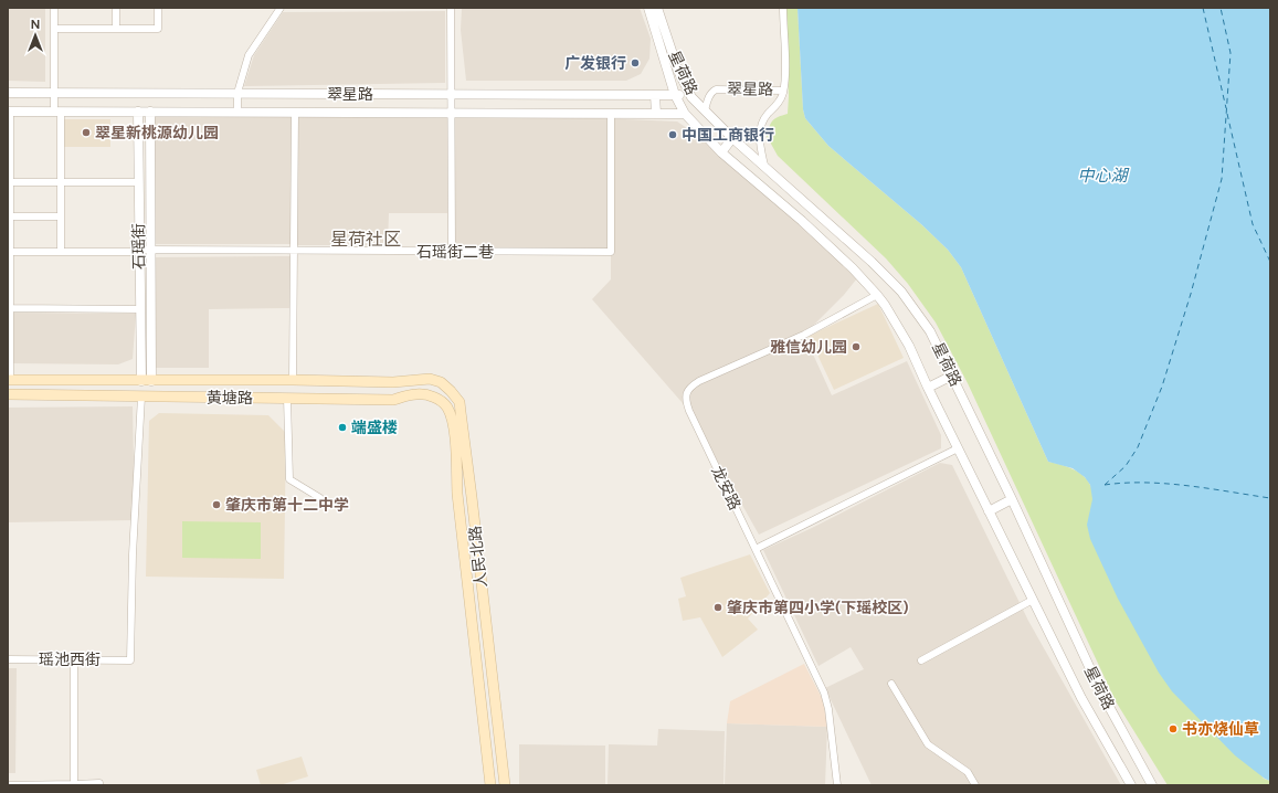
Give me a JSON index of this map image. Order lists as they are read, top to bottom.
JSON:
{
  "streets": {
    "main road": ["黄塘路", "人民北路"],
    "street": [
      "星荷路",
      "翠星路",
      "石瑶街",
      "石瑶街二巷",
      "龙安路",
      "瑶池西街"
    ]
  },
  "crossings": [
    ["星荷路", "翠星路"],
    ["星荷路", "龙安路"],
    ["翠星路", "石瑶街"],
    ["翠星路", "石瑶街二巷"],
    ["石瑶街", "石瑶街二巷"],
    ["石瑶街", "黄塘路"],
    ["黄塘路", "人民北路"],
    ["黄塘路", "瑶池西街"]
  ],
  "districts": ["星荷社区"],
  "water": ["中心湖"],
  "places": [
    "广发银行",
    "翠星新桃源幼儿园",
    "中国工商银行",
    "雅信幼儿园",
    "端盛楼",
    "肇庆市第十二中学",
    "肇庆市第四小学(下瑶校区)",
    "书亦烧仙草"
  ],
  "north": "top"
}
